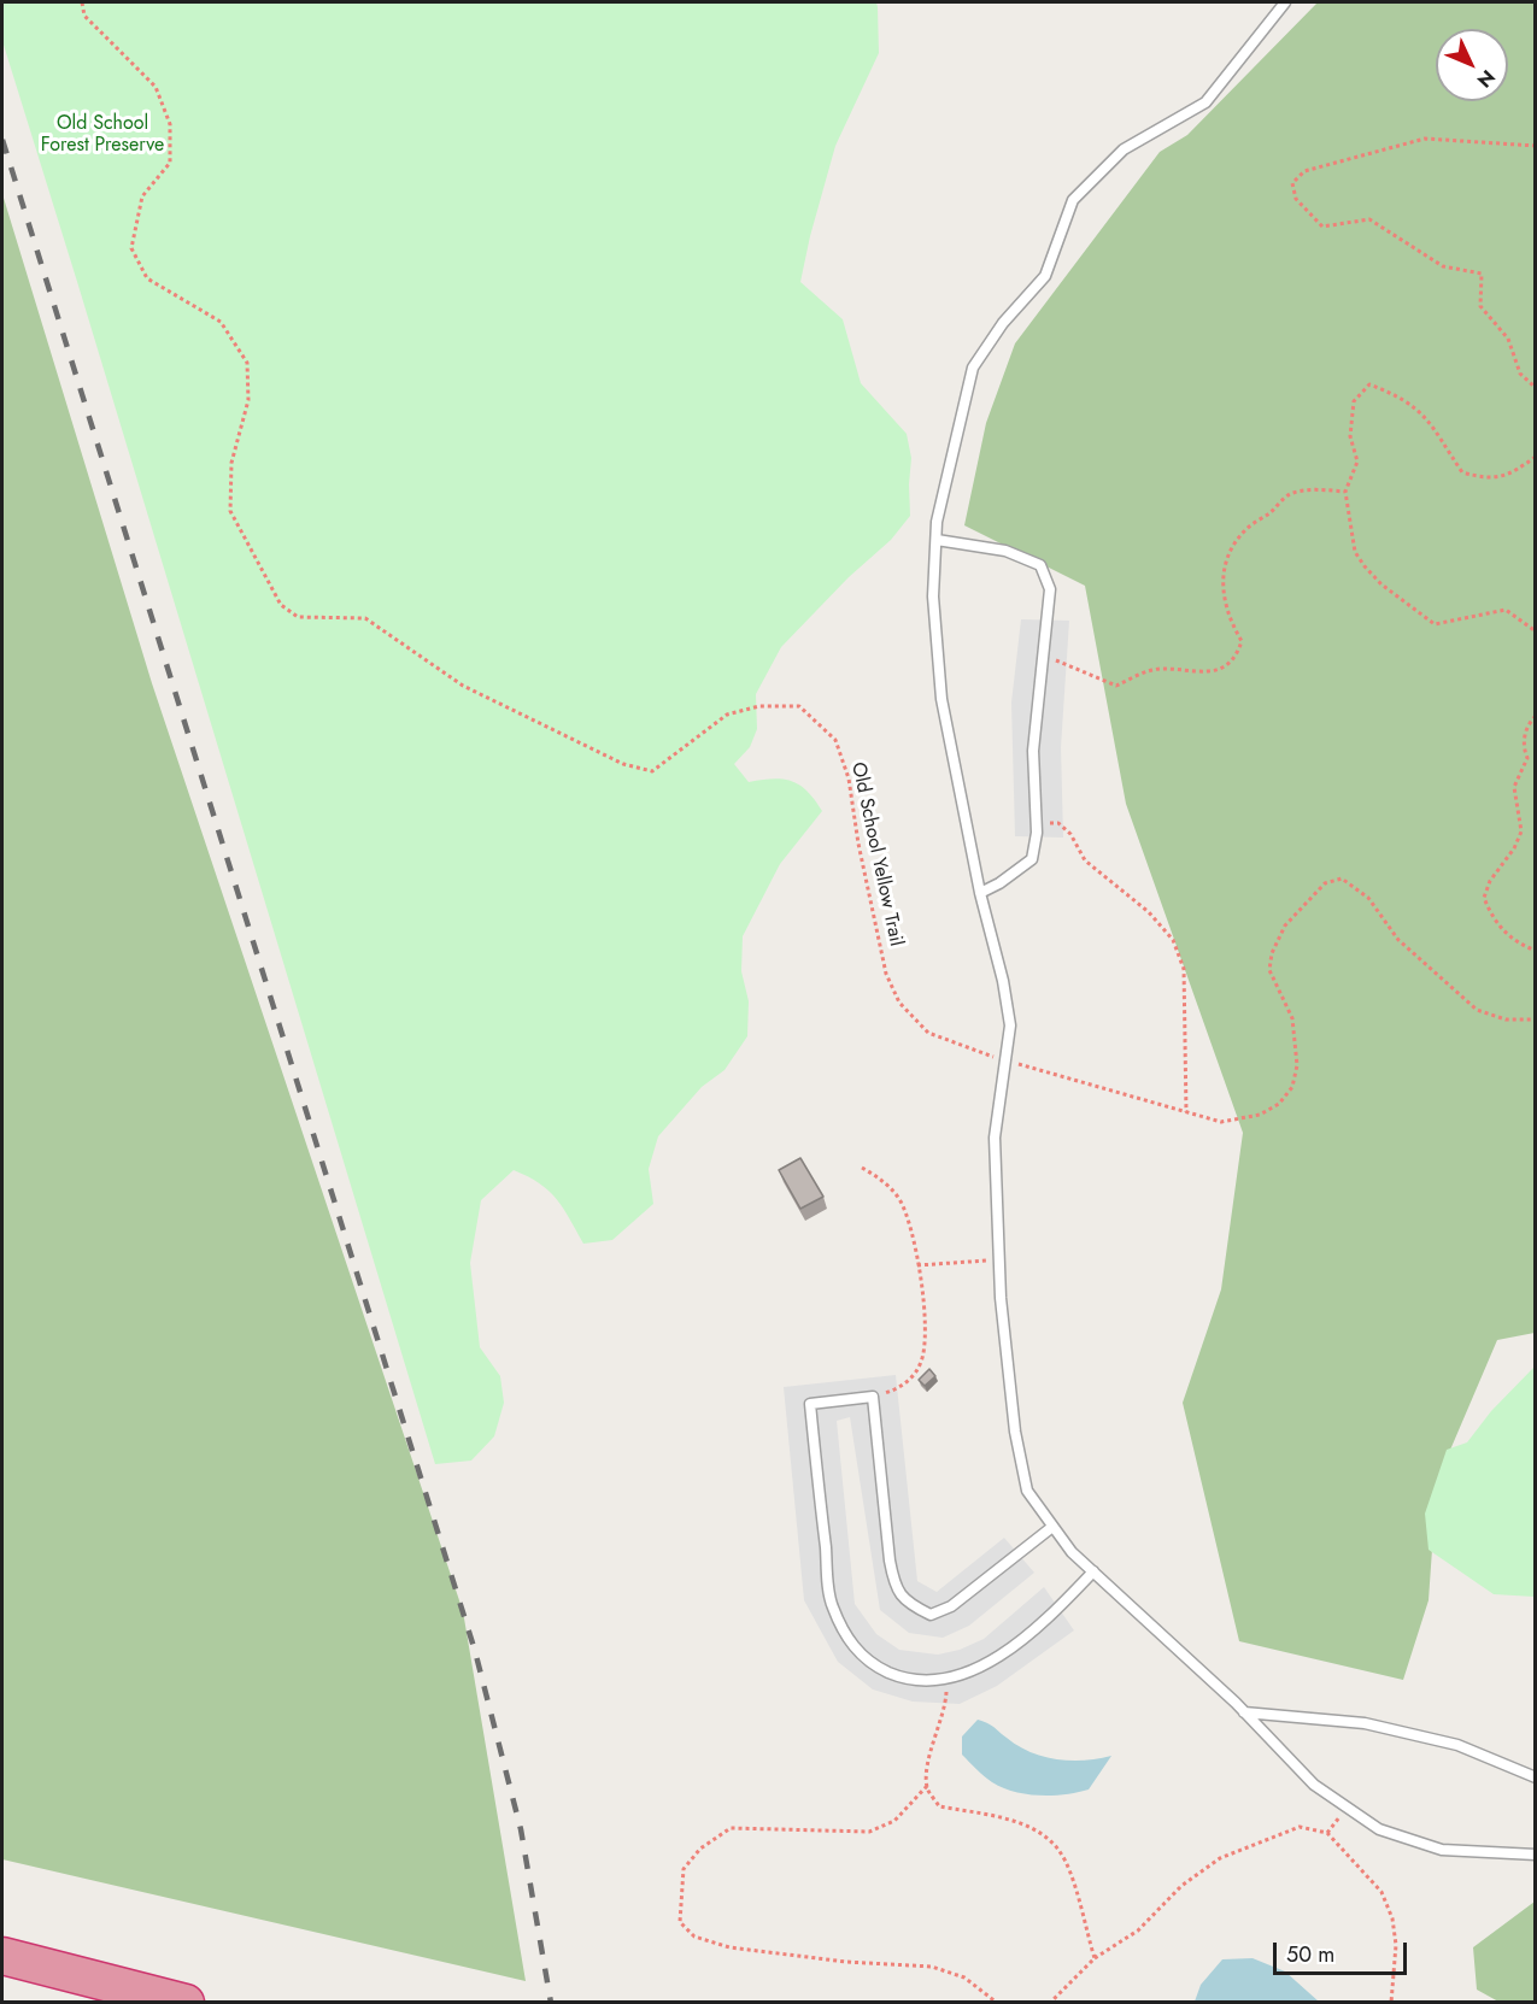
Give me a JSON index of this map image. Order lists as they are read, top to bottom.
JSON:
{
  "streets": {
    "path": ["Old School Yellow Trail"]
  },
  "parks": ["Old School Forest Preserve"],
  "scale_bar": "50 m",
  "north": "bottom right"
}
